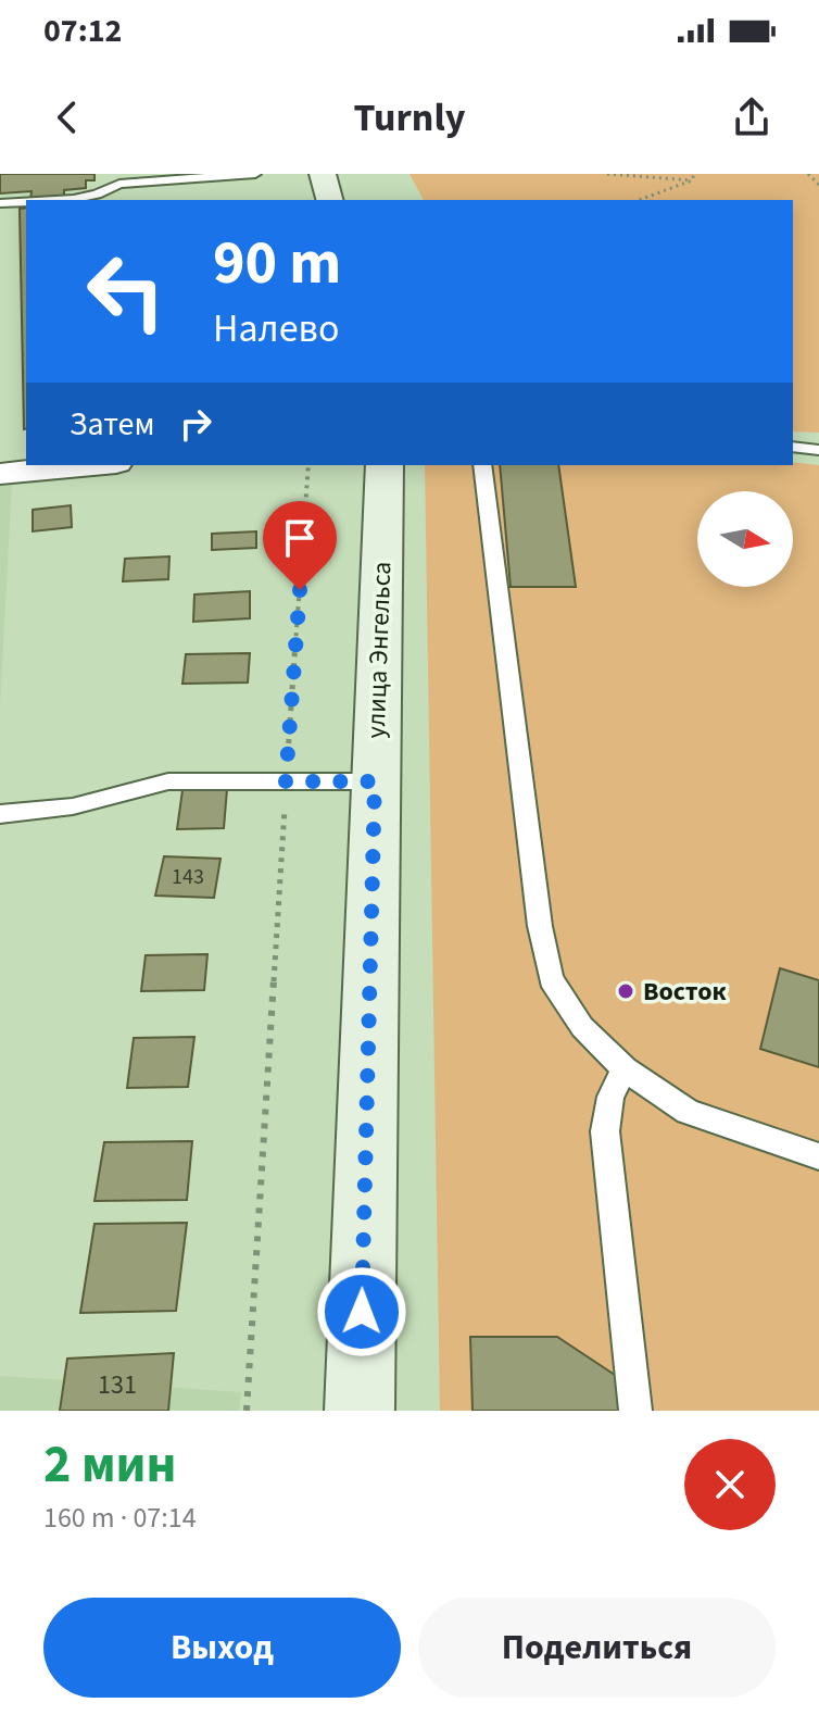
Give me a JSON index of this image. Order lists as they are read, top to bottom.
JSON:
{
  "streets": {
    "main road": ["улица Энгельса"]
  },
  "places": ["Восток"],
  "house_numbers": ["143", "131"],
  "north": "right",
  "page": {
    "status": "07:12",
    "header": "Turnly",
    "turn": ["90 m", "Налево"],
    "then": "Затем",
    "heading": ["2 мин", "160 m · 07:14"],
    "buttons": ["Выход", "Поделиться"]
  }
}
